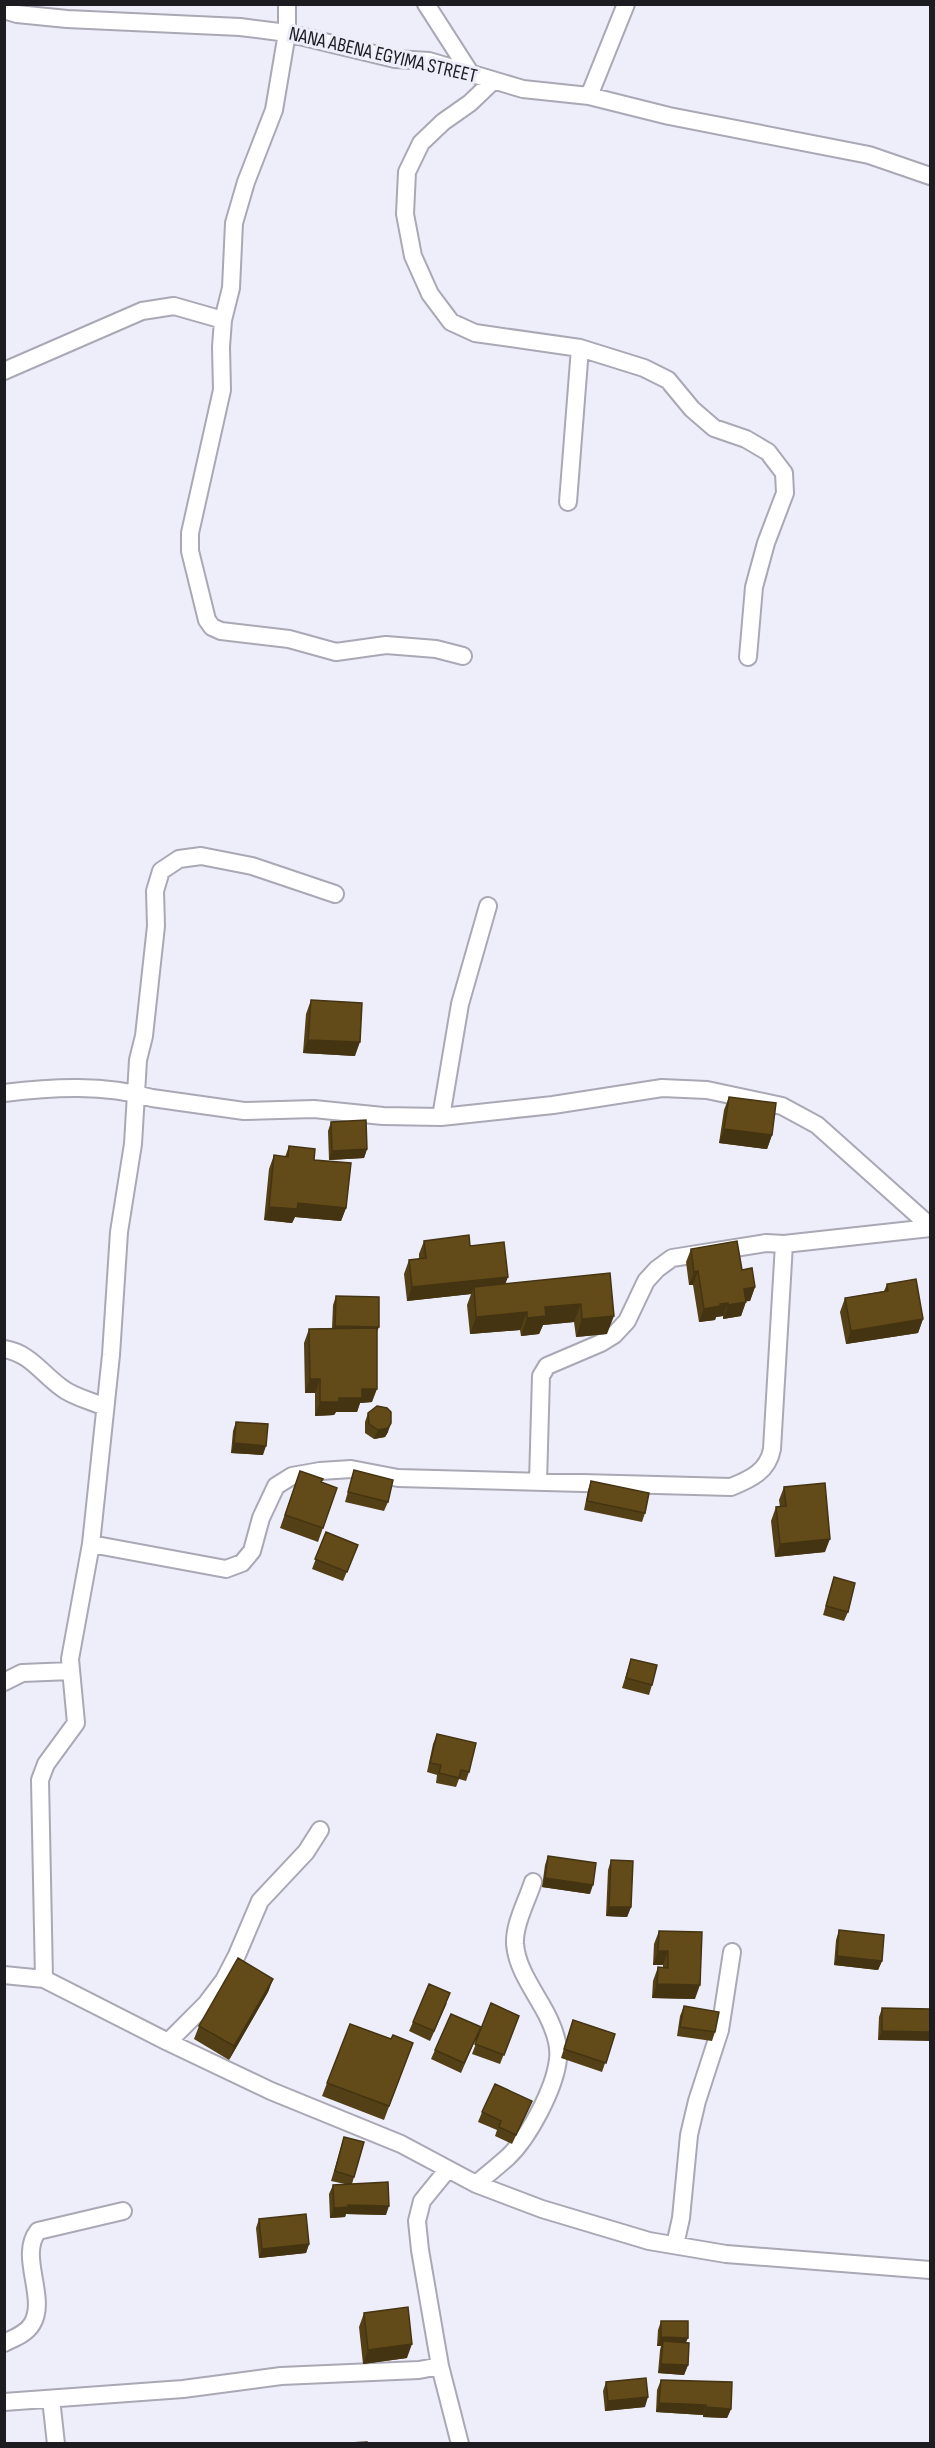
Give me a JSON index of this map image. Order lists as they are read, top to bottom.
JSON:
{
  "streets": {
    "street": ["NANA ABENA EGYIMA STREET"]
  }
}
